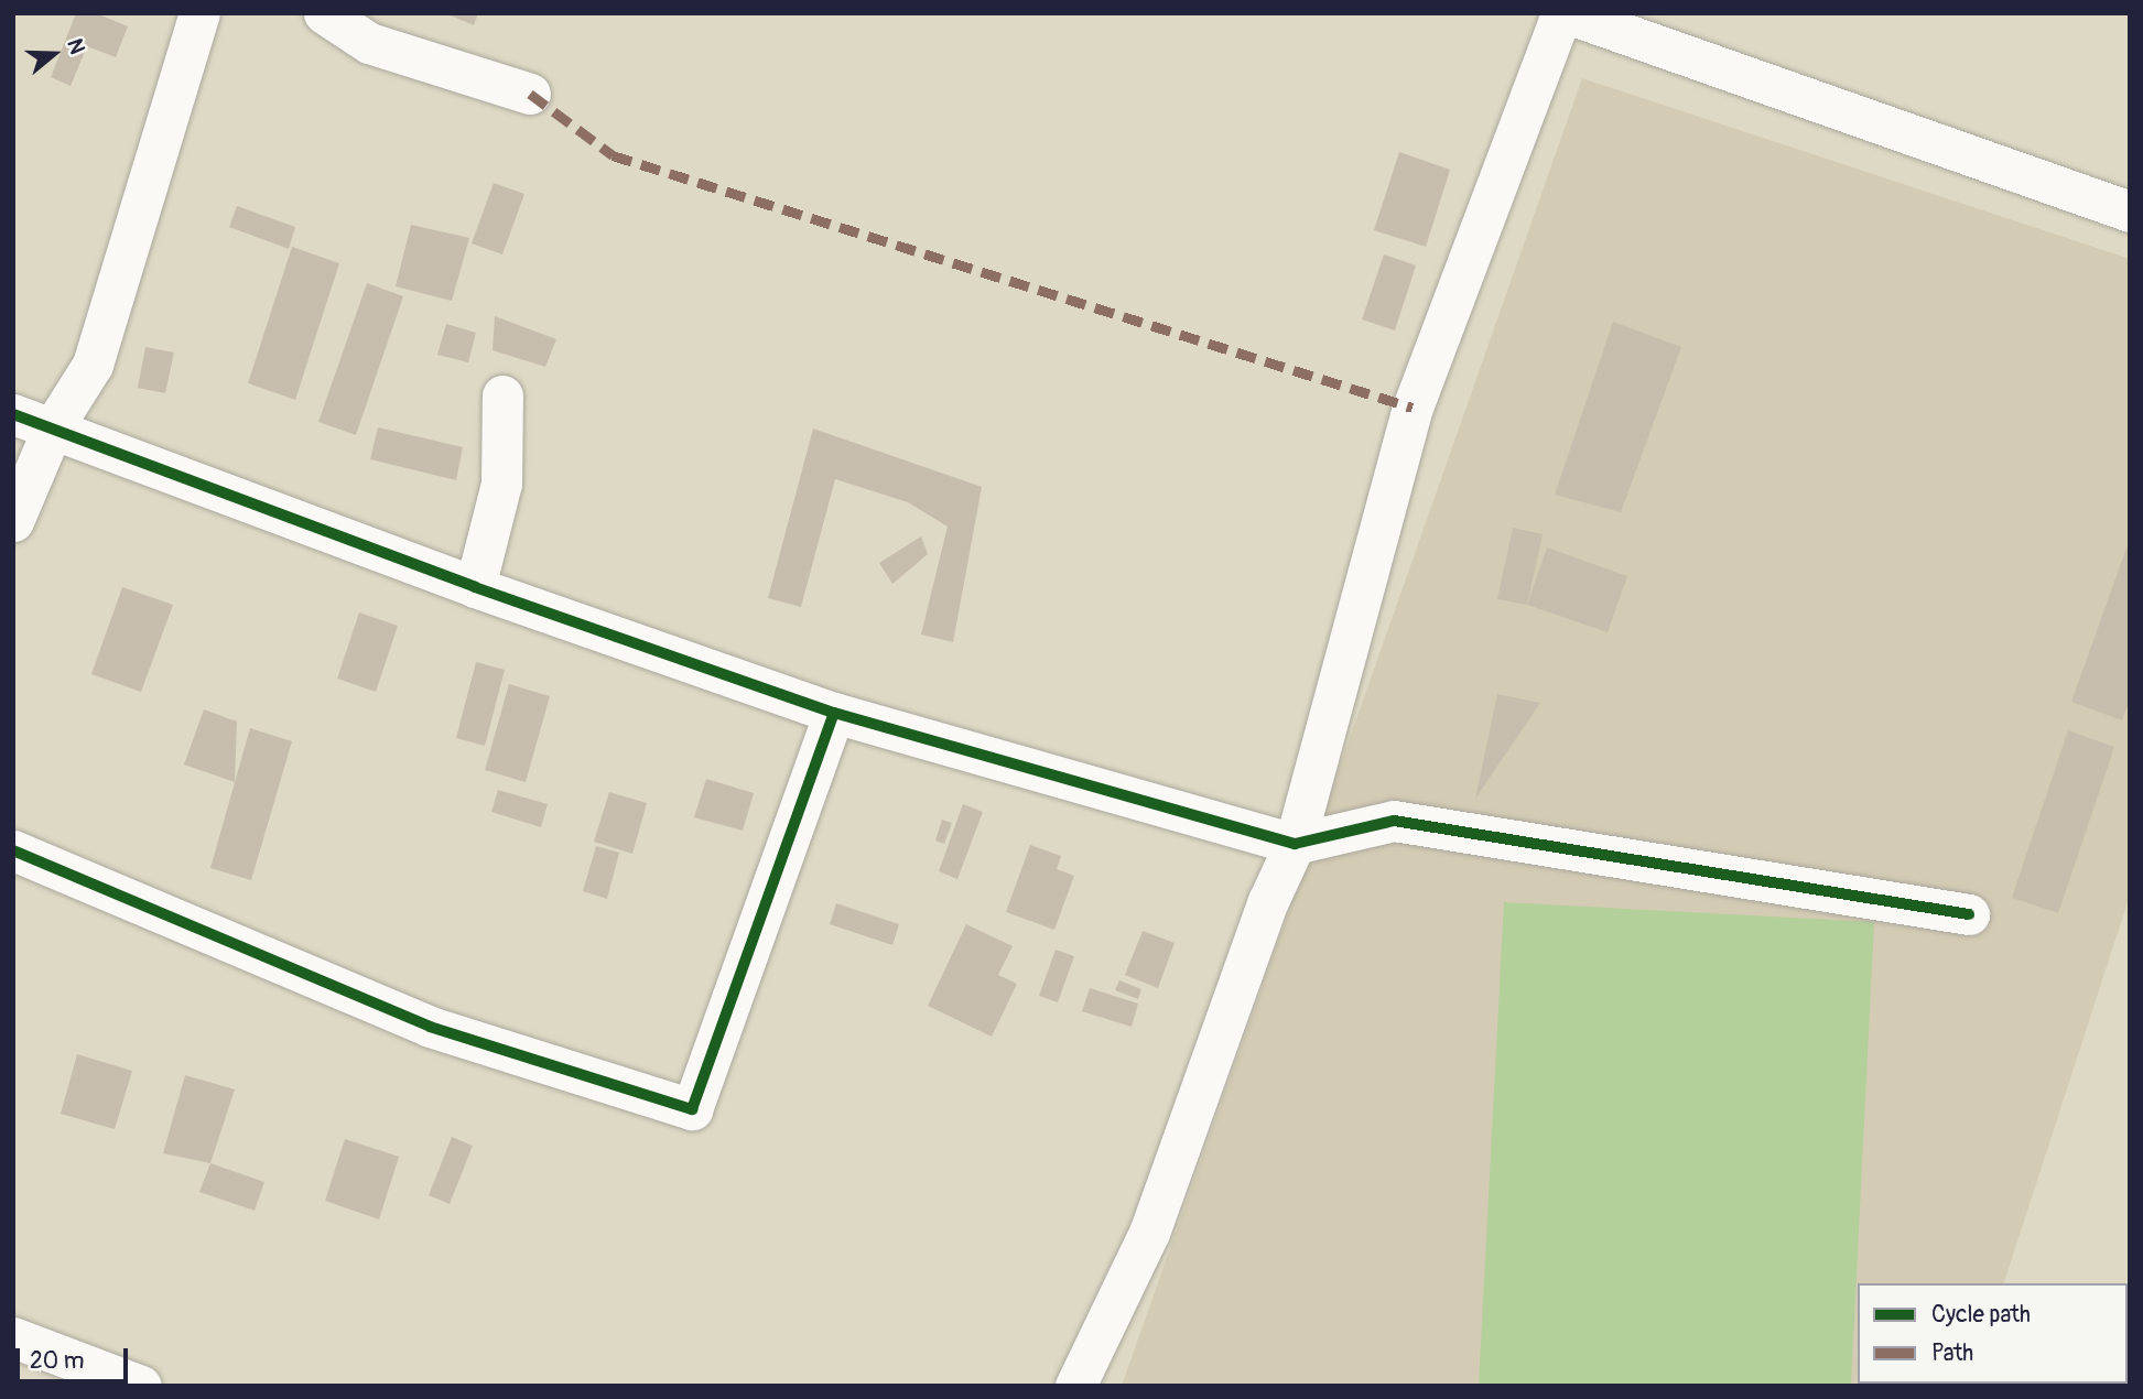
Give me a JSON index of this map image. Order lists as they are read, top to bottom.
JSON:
{
  "legend": ["Cycle path", "Path"],
  "scale_bar": "20 m",
  "north": "right"
}
